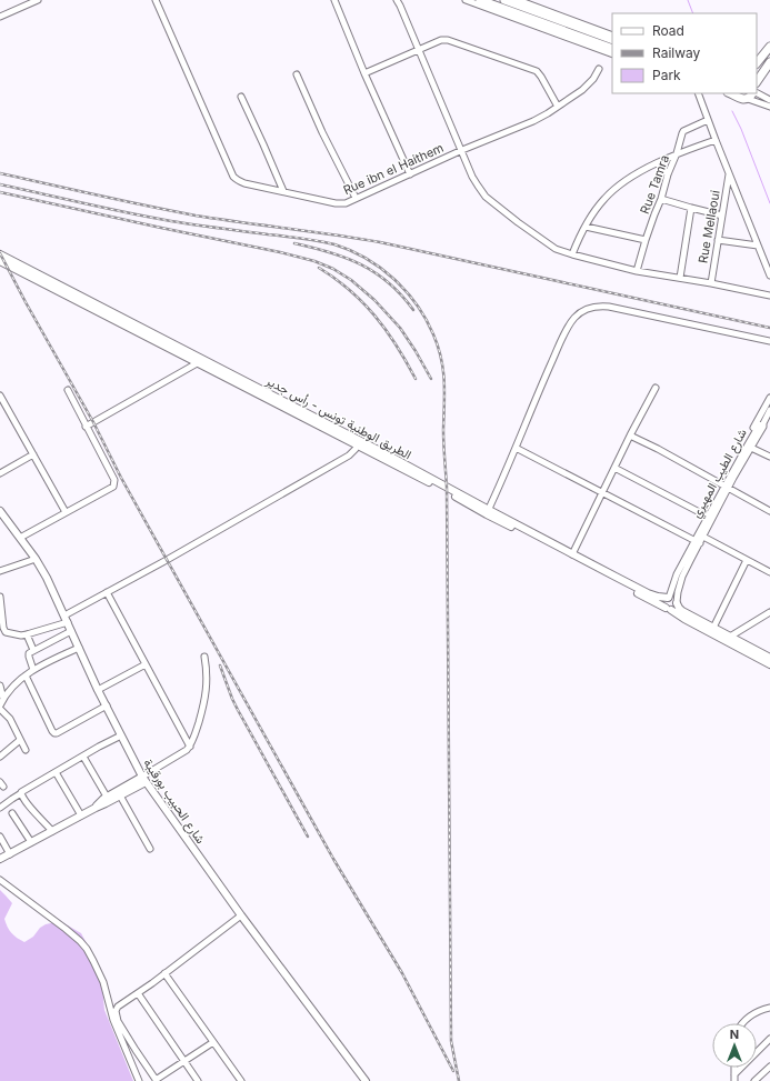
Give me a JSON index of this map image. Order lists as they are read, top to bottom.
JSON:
{
  "streets": {
    "main road": ["الطريق الوطنية تونس - رأس جدير", "شارع الحبيب بورقيبة"],
    "street": [
      "Rue ibn el Haithem",
      "Rue Tamra",
      "Rue Mellaoui",
      "شارع الطيب المهيري"
    ]
  },
  "crossings": [
    ["الطريق الوطنية تونس - رأس جدير", "شارع الطيب المهيري"]
  ],
  "legend": ["Road", "Railway", "Park"],
  "north": "top"
}
